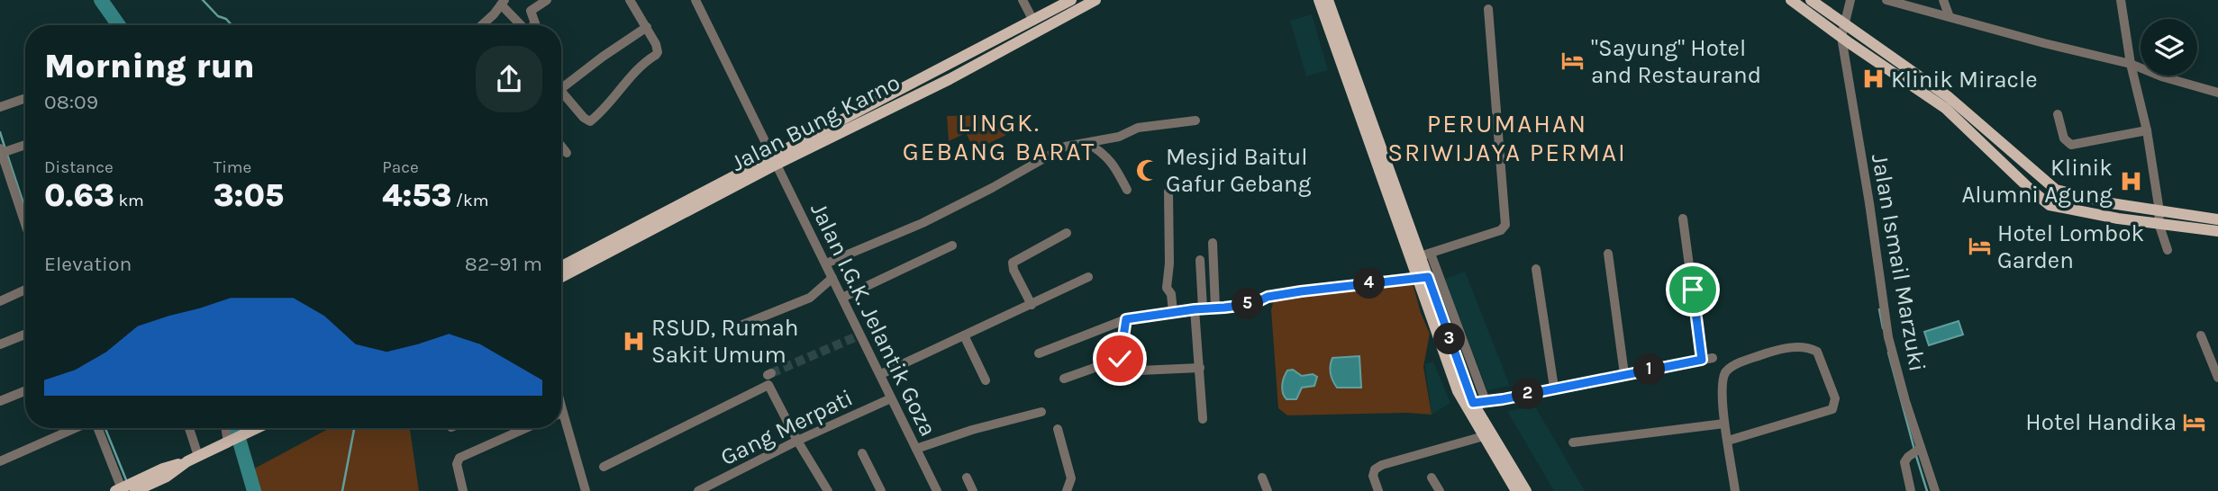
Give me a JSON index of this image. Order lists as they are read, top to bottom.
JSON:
{
  "streets": {
    "main road": ["Jalan Bung Karno"],
    "street": ["Jalan Ismail Marzuki", "Jalan I.G.K. Jelantik Goza", "Gang Merpati"]
  },
  "crossings": [
    ["Jalan Bung Karno", "Jalan I.G.K. Jelantik Goza"],
    ["Jalan I.G.K. Jelantik Goza", "Gang Merpati"]
  ],
  "districts": ["LINGK. GEBANG BARAT", "PERUMAHAN SRIWIJAYA PERMAI"],
  "places": {
    "hotel": ["\"Sayung\" Hotel and Restaurand", "Hotel Lombok Garden", "Hotel Handika"],
    "hospital": ["Klinik Miracle", "Klinik Alumni Agung", "RSUD, Rumah Sakit Umum"],
    "mosque": ["Mesjid Baitul Gafur Gebang"]
  },
  "page": {
    "heading": ["Morning run", "08:09"],
    "stats": [
      ["Distance", "0.63 km"],
      ["Time", "3:05"],
      ["Pace", "4:53 /km"]
    ],
    "chart": ["Elevation", "82–91 m"],
    "pins": [
      "4",
      "5",
      "3",
      "1",
      "2"
    ]
  }
}
